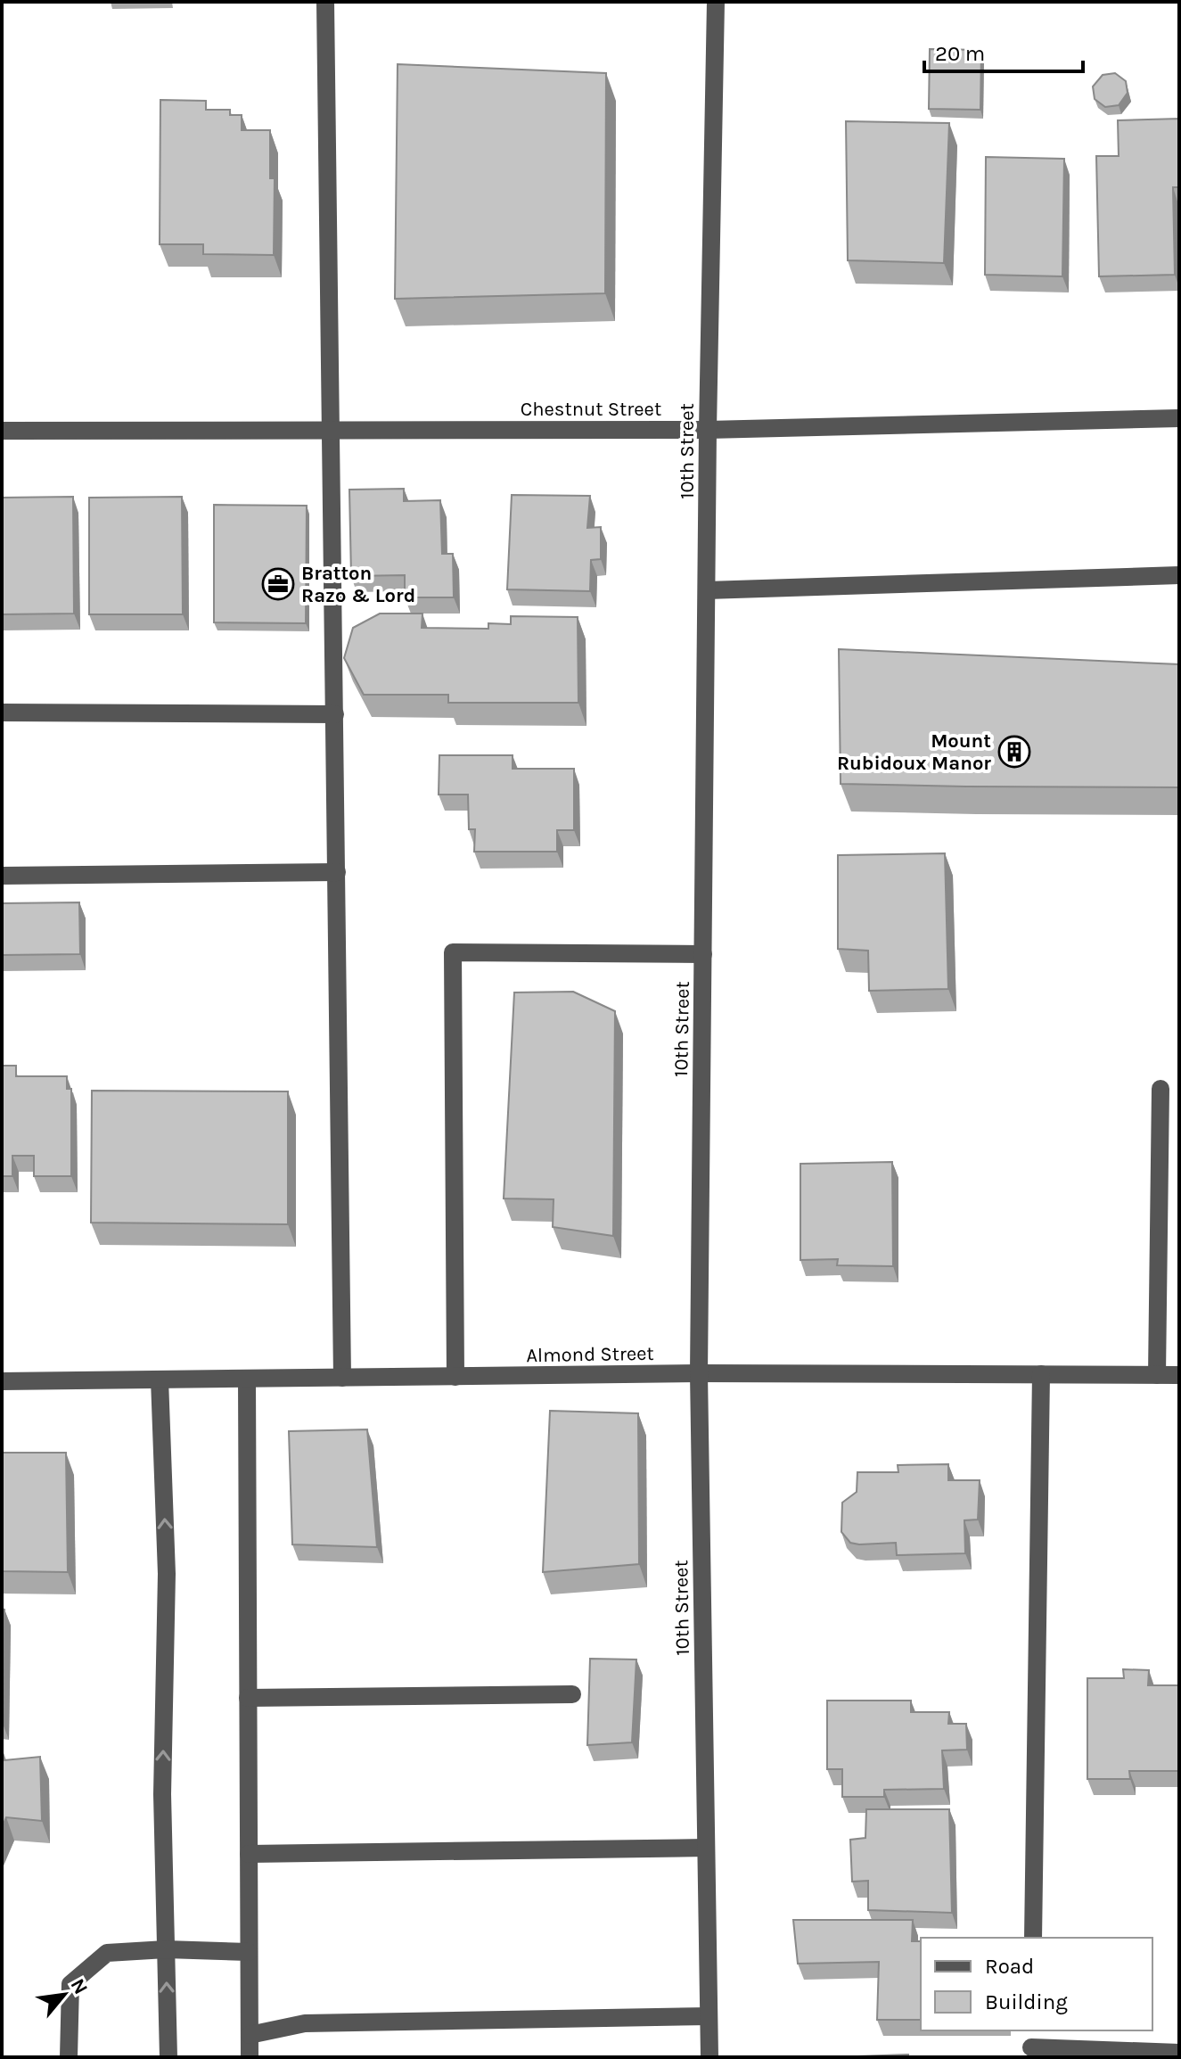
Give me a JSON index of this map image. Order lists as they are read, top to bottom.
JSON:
{
  "streets": {
    "street": ["Chestnut Street", "10th Street", "Almond Street"]
  },
  "crossings": [
    ["Chestnut Street", "10th Street"],
    ["10th Street", "Almond Street"]
  ],
  "places": {
    "office": ["Bratton Razo & Lord"],
    "building": ["Mount Rubidoux Manor"]
  },
  "legend": ["Road", "Building"],
  "scale_bar": "20 m",
  "north": "top right"
}
